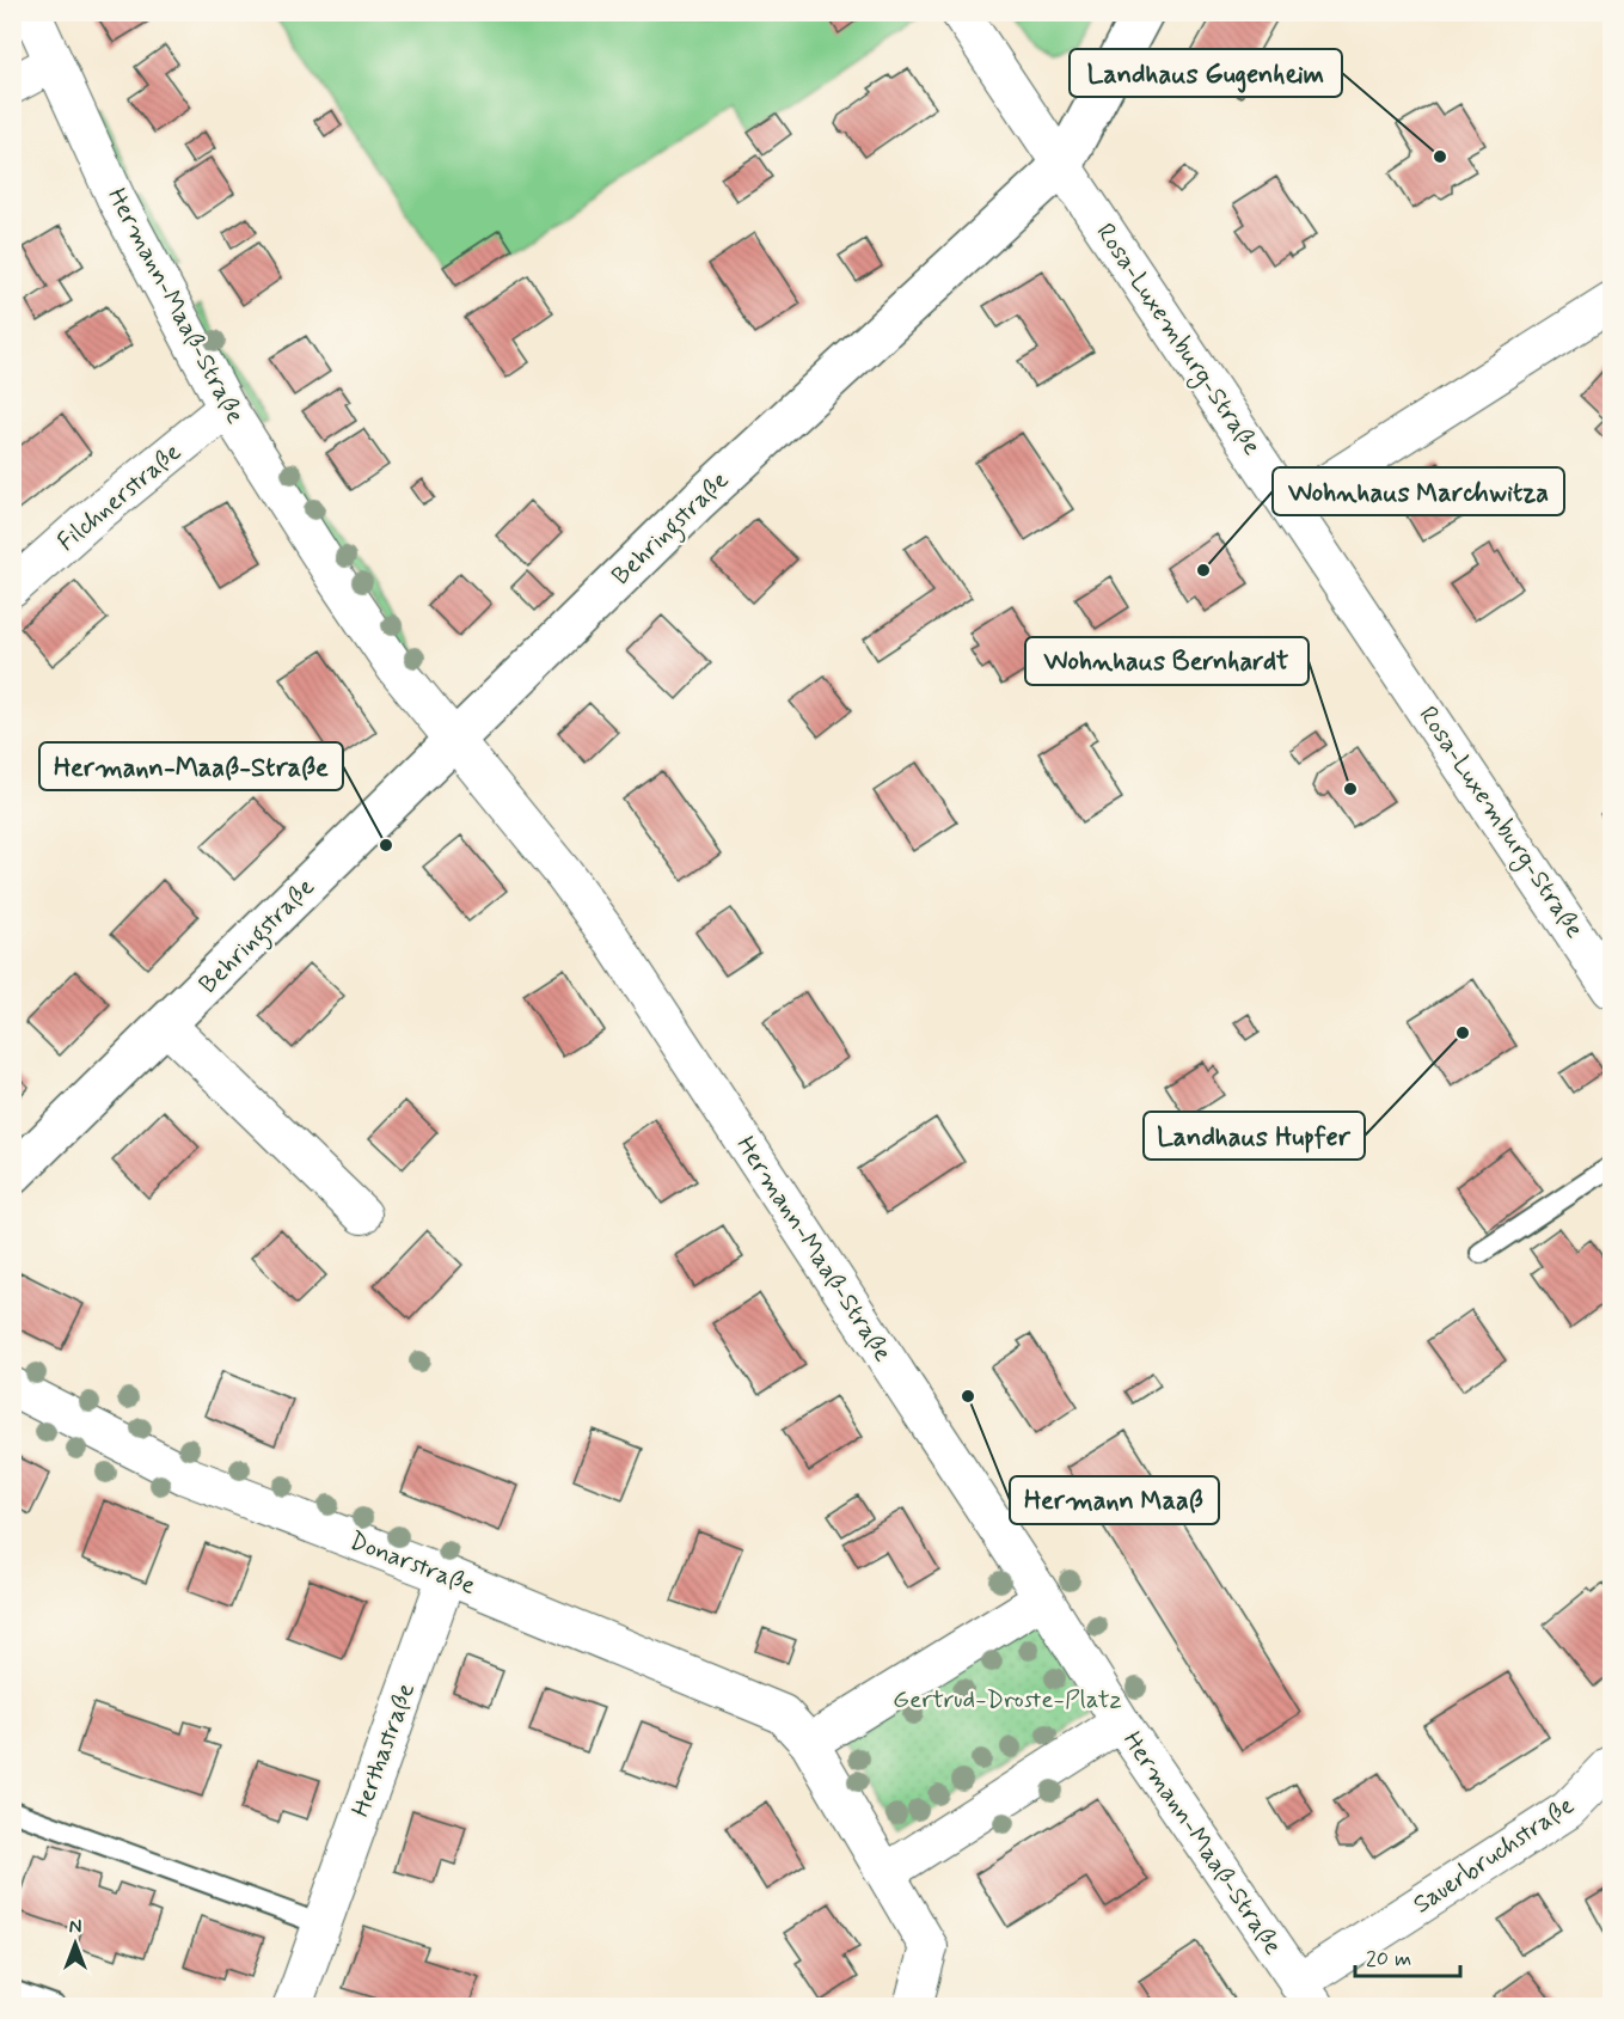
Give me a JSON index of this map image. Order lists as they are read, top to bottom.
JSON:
{
  "streets": {
    "street": [
      "Hermann-Maaß-Straße",
      "Rosa-Luxemburg-Straße",
      "Filchnerstraße",
      "Behringstraße",
      "Donarstraße",
      "Herthastraße",
      "Sauerbruchstraße"
    ]
  },
  "crossings": [
    ["Hermann-Maaß-Straße", "Filchnerstraße"],
    ["Hermann-Maaß-Straße", "Behringstraße"],
    ["Hermann-Maaß-Straße", "Sauerbruchstraße"],
    ["Rosa-Luxemburg-Straße", "Behringstraße"],
    ["Donarstraße", "Herthastraße"]
  ],
  "parks": ["Gertrud-Droste-Platz"],
  "places": [
    "Landhaus Gugenheim",
    "Wohnhaus Marchwitza",
    "Wohnhaus Bernhardt",
    "Hermann-Maaß-Straße",
    "Landhaus Hupfer",
    "Hermann Maaß"
  ],
  "scale_bar": "20 m",
  "north": "top"
}
